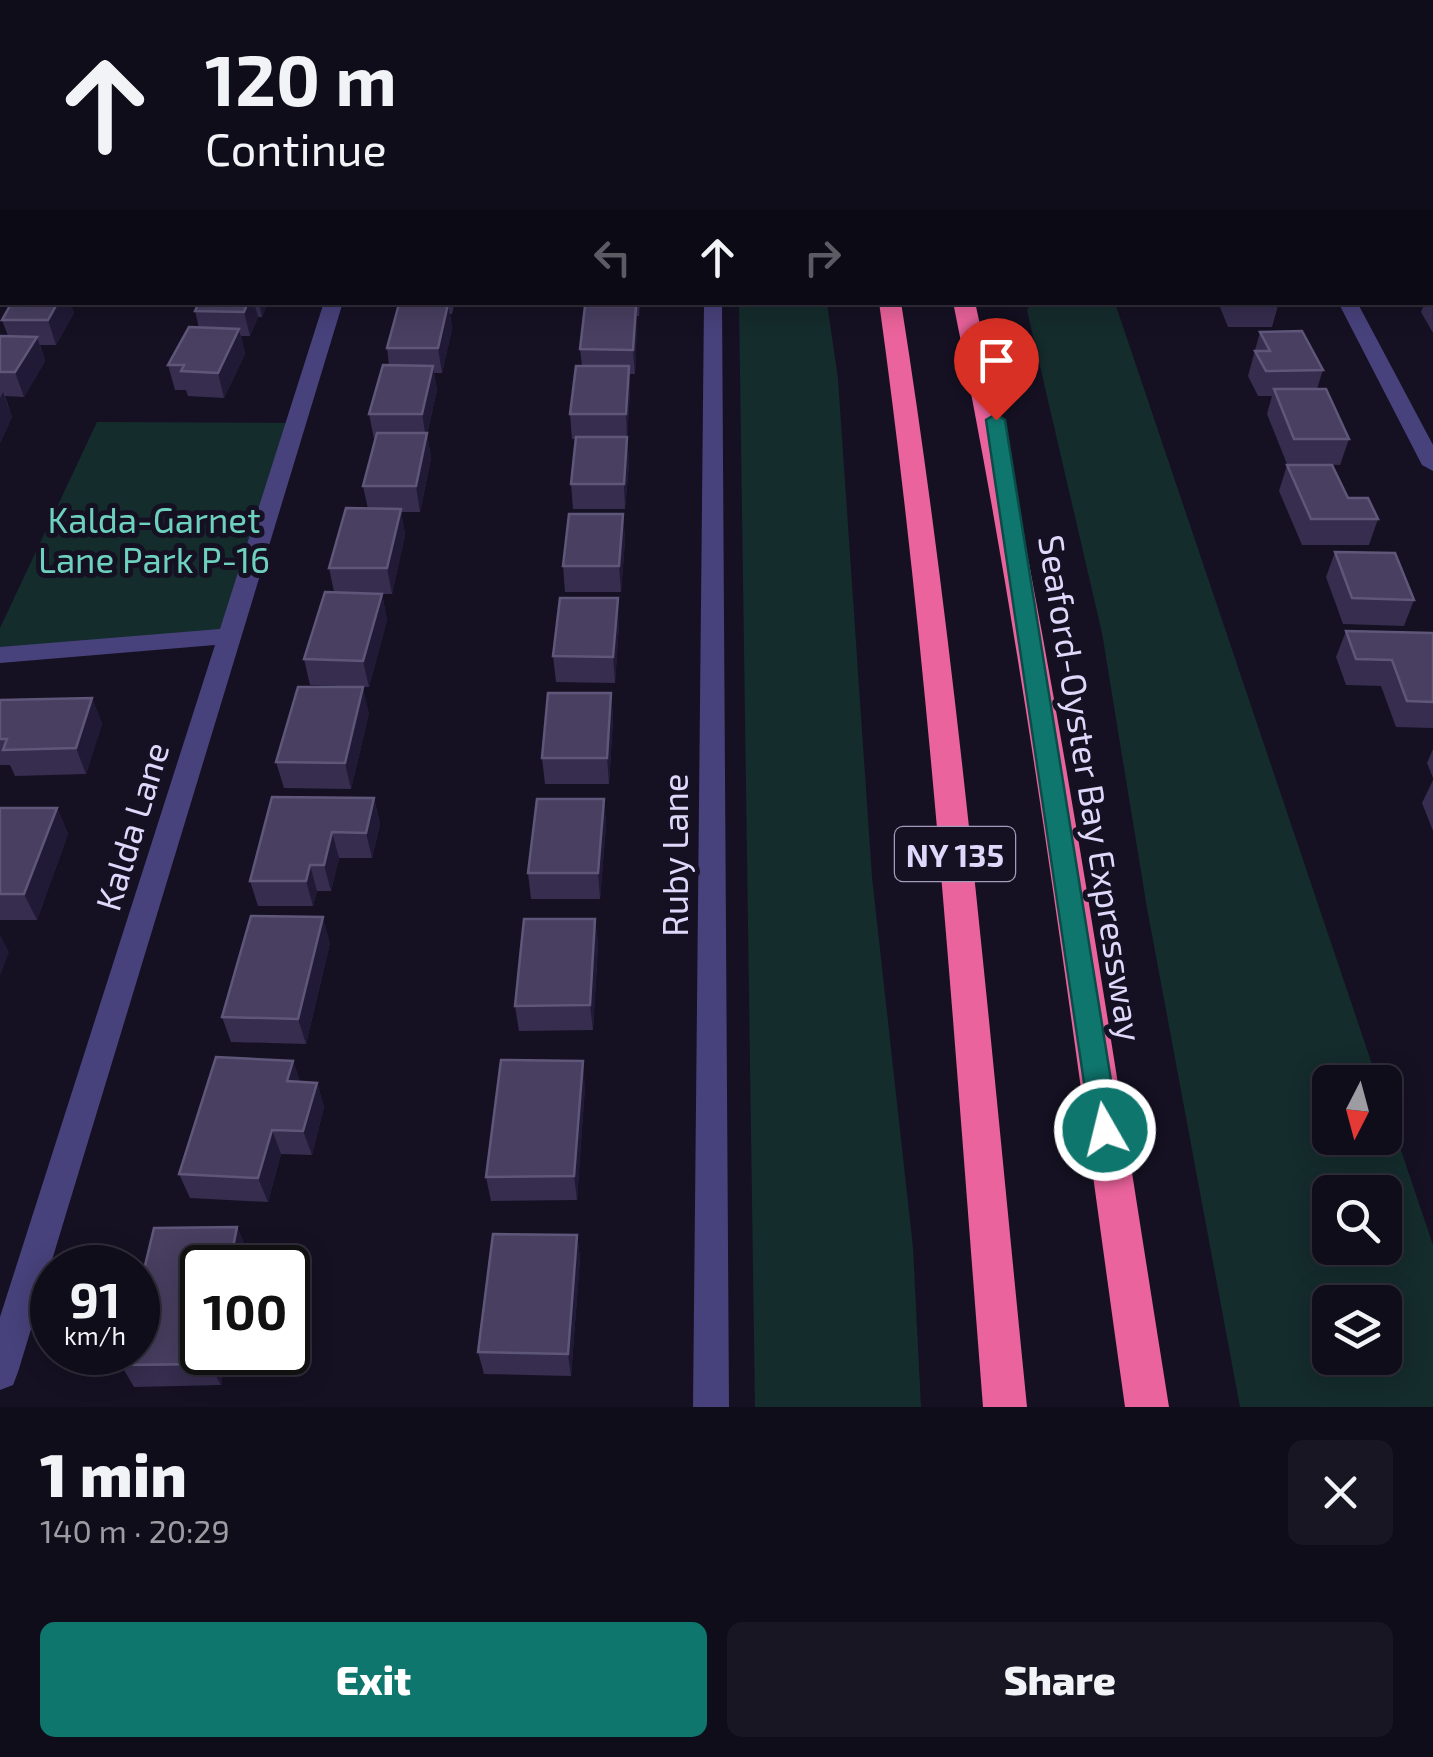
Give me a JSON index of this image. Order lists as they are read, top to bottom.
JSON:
{
  "streets": {
    "highway": ["Seaford-Oyster Bay Expressway", "NY 135"],
    "street": ["Kalda Lane", "Ruby Lane"]
  },
  "parks": ["Kalda-Garnet Lane Park P-16"],
  "north": "bottom",
  "page": {
    "turn": ["120 m", "Continue"],
    "speed": "91 km/h",
    "limit": "100",
    "heading": ["1 min", "140 m · 20:29"],
    "buttons": ["Exit", "Share"]
  }
}
